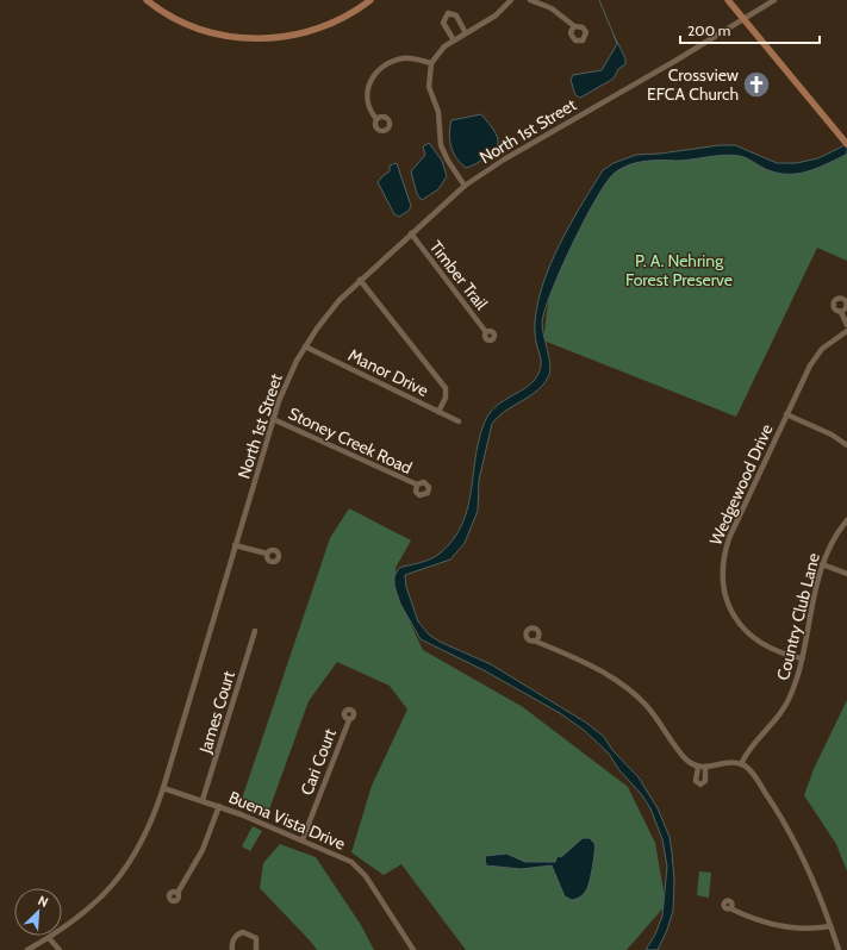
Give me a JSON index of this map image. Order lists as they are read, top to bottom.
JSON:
{
  "streets": {
    "street": [
      "North 1st Street",
      "Timber Trail",
      "Manor Drive",
      "Stoney Creek Road",
      "Wedgewood Drive",
      "Country Club Lane",
      "James Court",
      "Cari Court",
      "Buena Vista Drive"
    ]
  },
  "crossings": [
    ["North 1st Street", "Timber Trail"],
    ["North 1st Street", "Manor Drive"],
    ["North 1st Street", "Stoney Creek Road"],
    ["North 1st Street", "Buena Vista Drive"],
    ["Wedgewood Drive", "Country Club Lane"],
    ["James Court", "Buena Vista Drive"],
    ["Cari Court", "Buena Vista Drive"]
  ],
  "parks": ["P. A. Nehring Forest Preserve"],
  "places": {
    "church": ["Crossview EFCA Church"]
  },
  "scale_bar": "200 m",
  "north": "top right"
}
